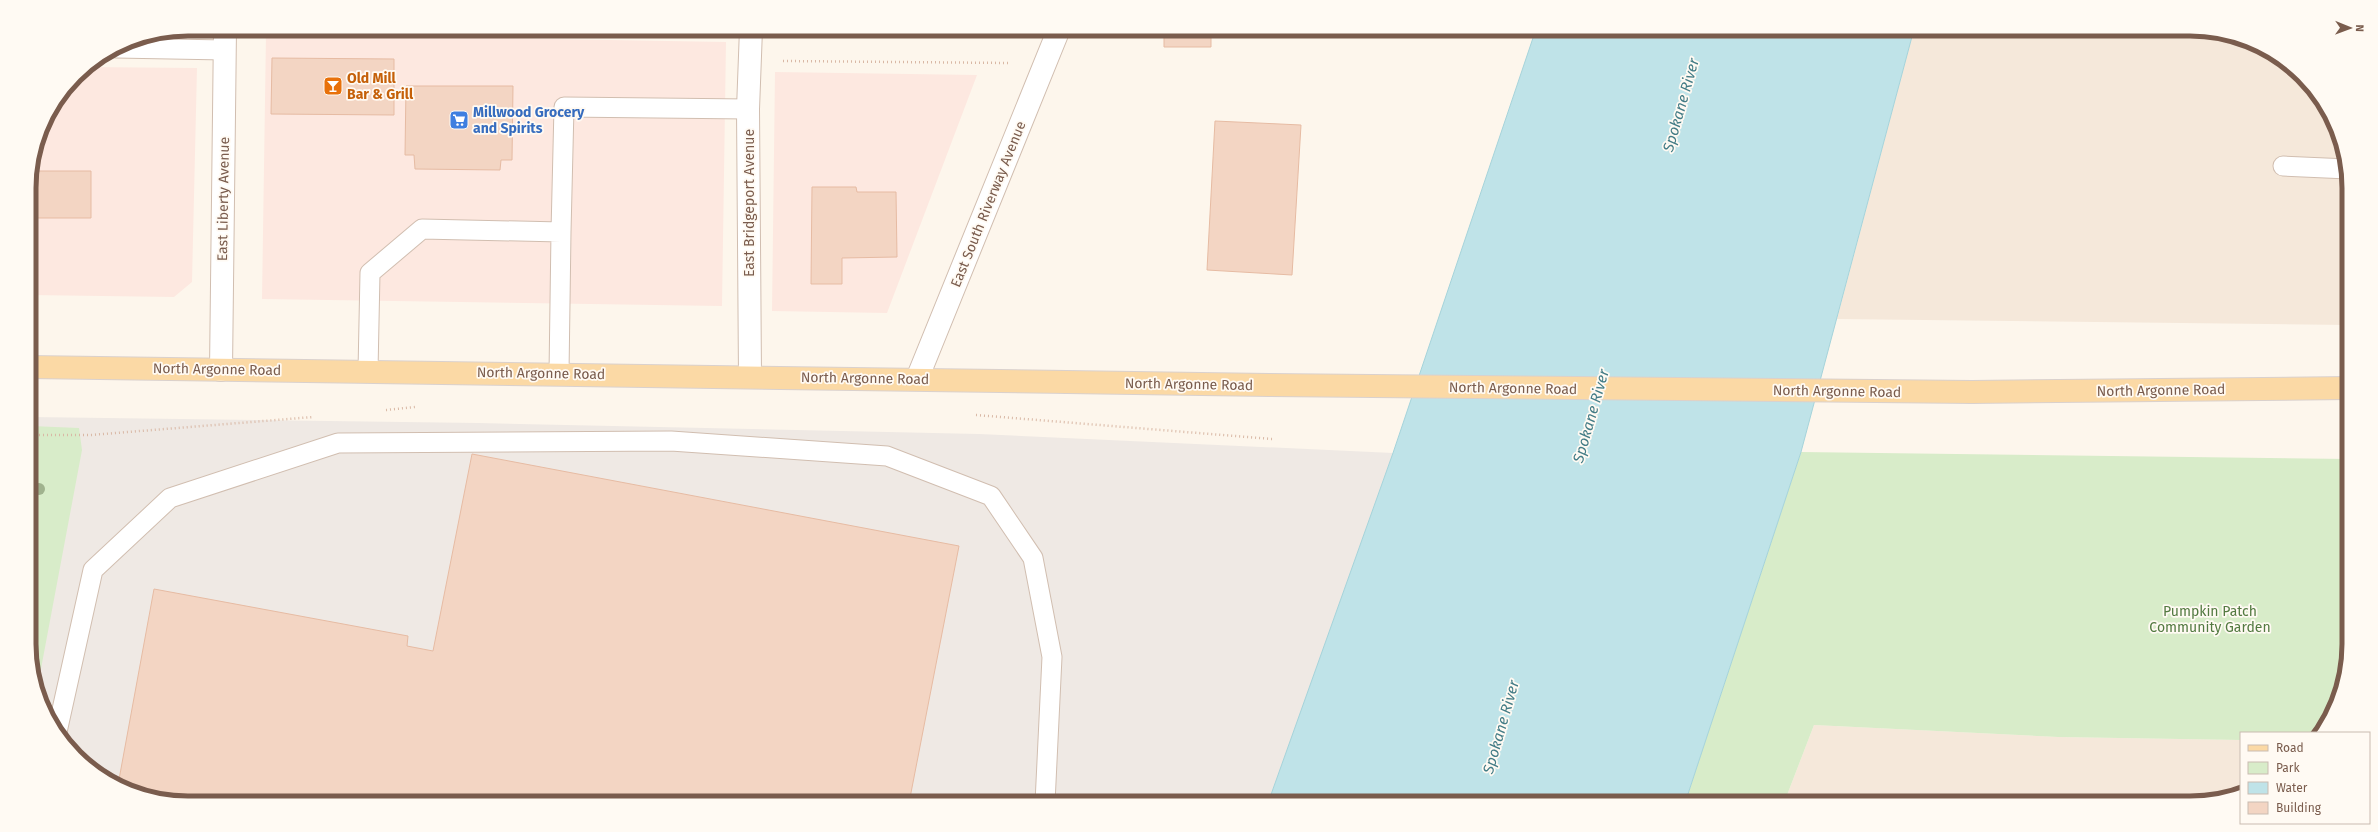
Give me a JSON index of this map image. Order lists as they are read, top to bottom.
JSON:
{
  "streets": {
    "main road": ["North Argonne Road"],
    "street": ["East Liberty Avenue", "East Bridgeport Avenue", "East South Riverway Avenue"]
  },
  "crossings": [
    ["East Liberty Avenue", "North Argonne Road"],
    ["East Bridgeport Avenue", "North Argonne Road"],
    ["East South Riverway Avenue", "North Argonne Road"]
  ],
  "water": ["Spokane River"],
  "parks": ["Pumpkin Patch Community Garden"],
  "places": {
    "bar": ["Old Mill Bar & Grill"],
    "supermarket": ["Millwood Grocery and Spirits"]
  },
  "legend": [
    "Road",
    "Park",
    "Water",
    "Building"
  ],
  "north": "right"
}
